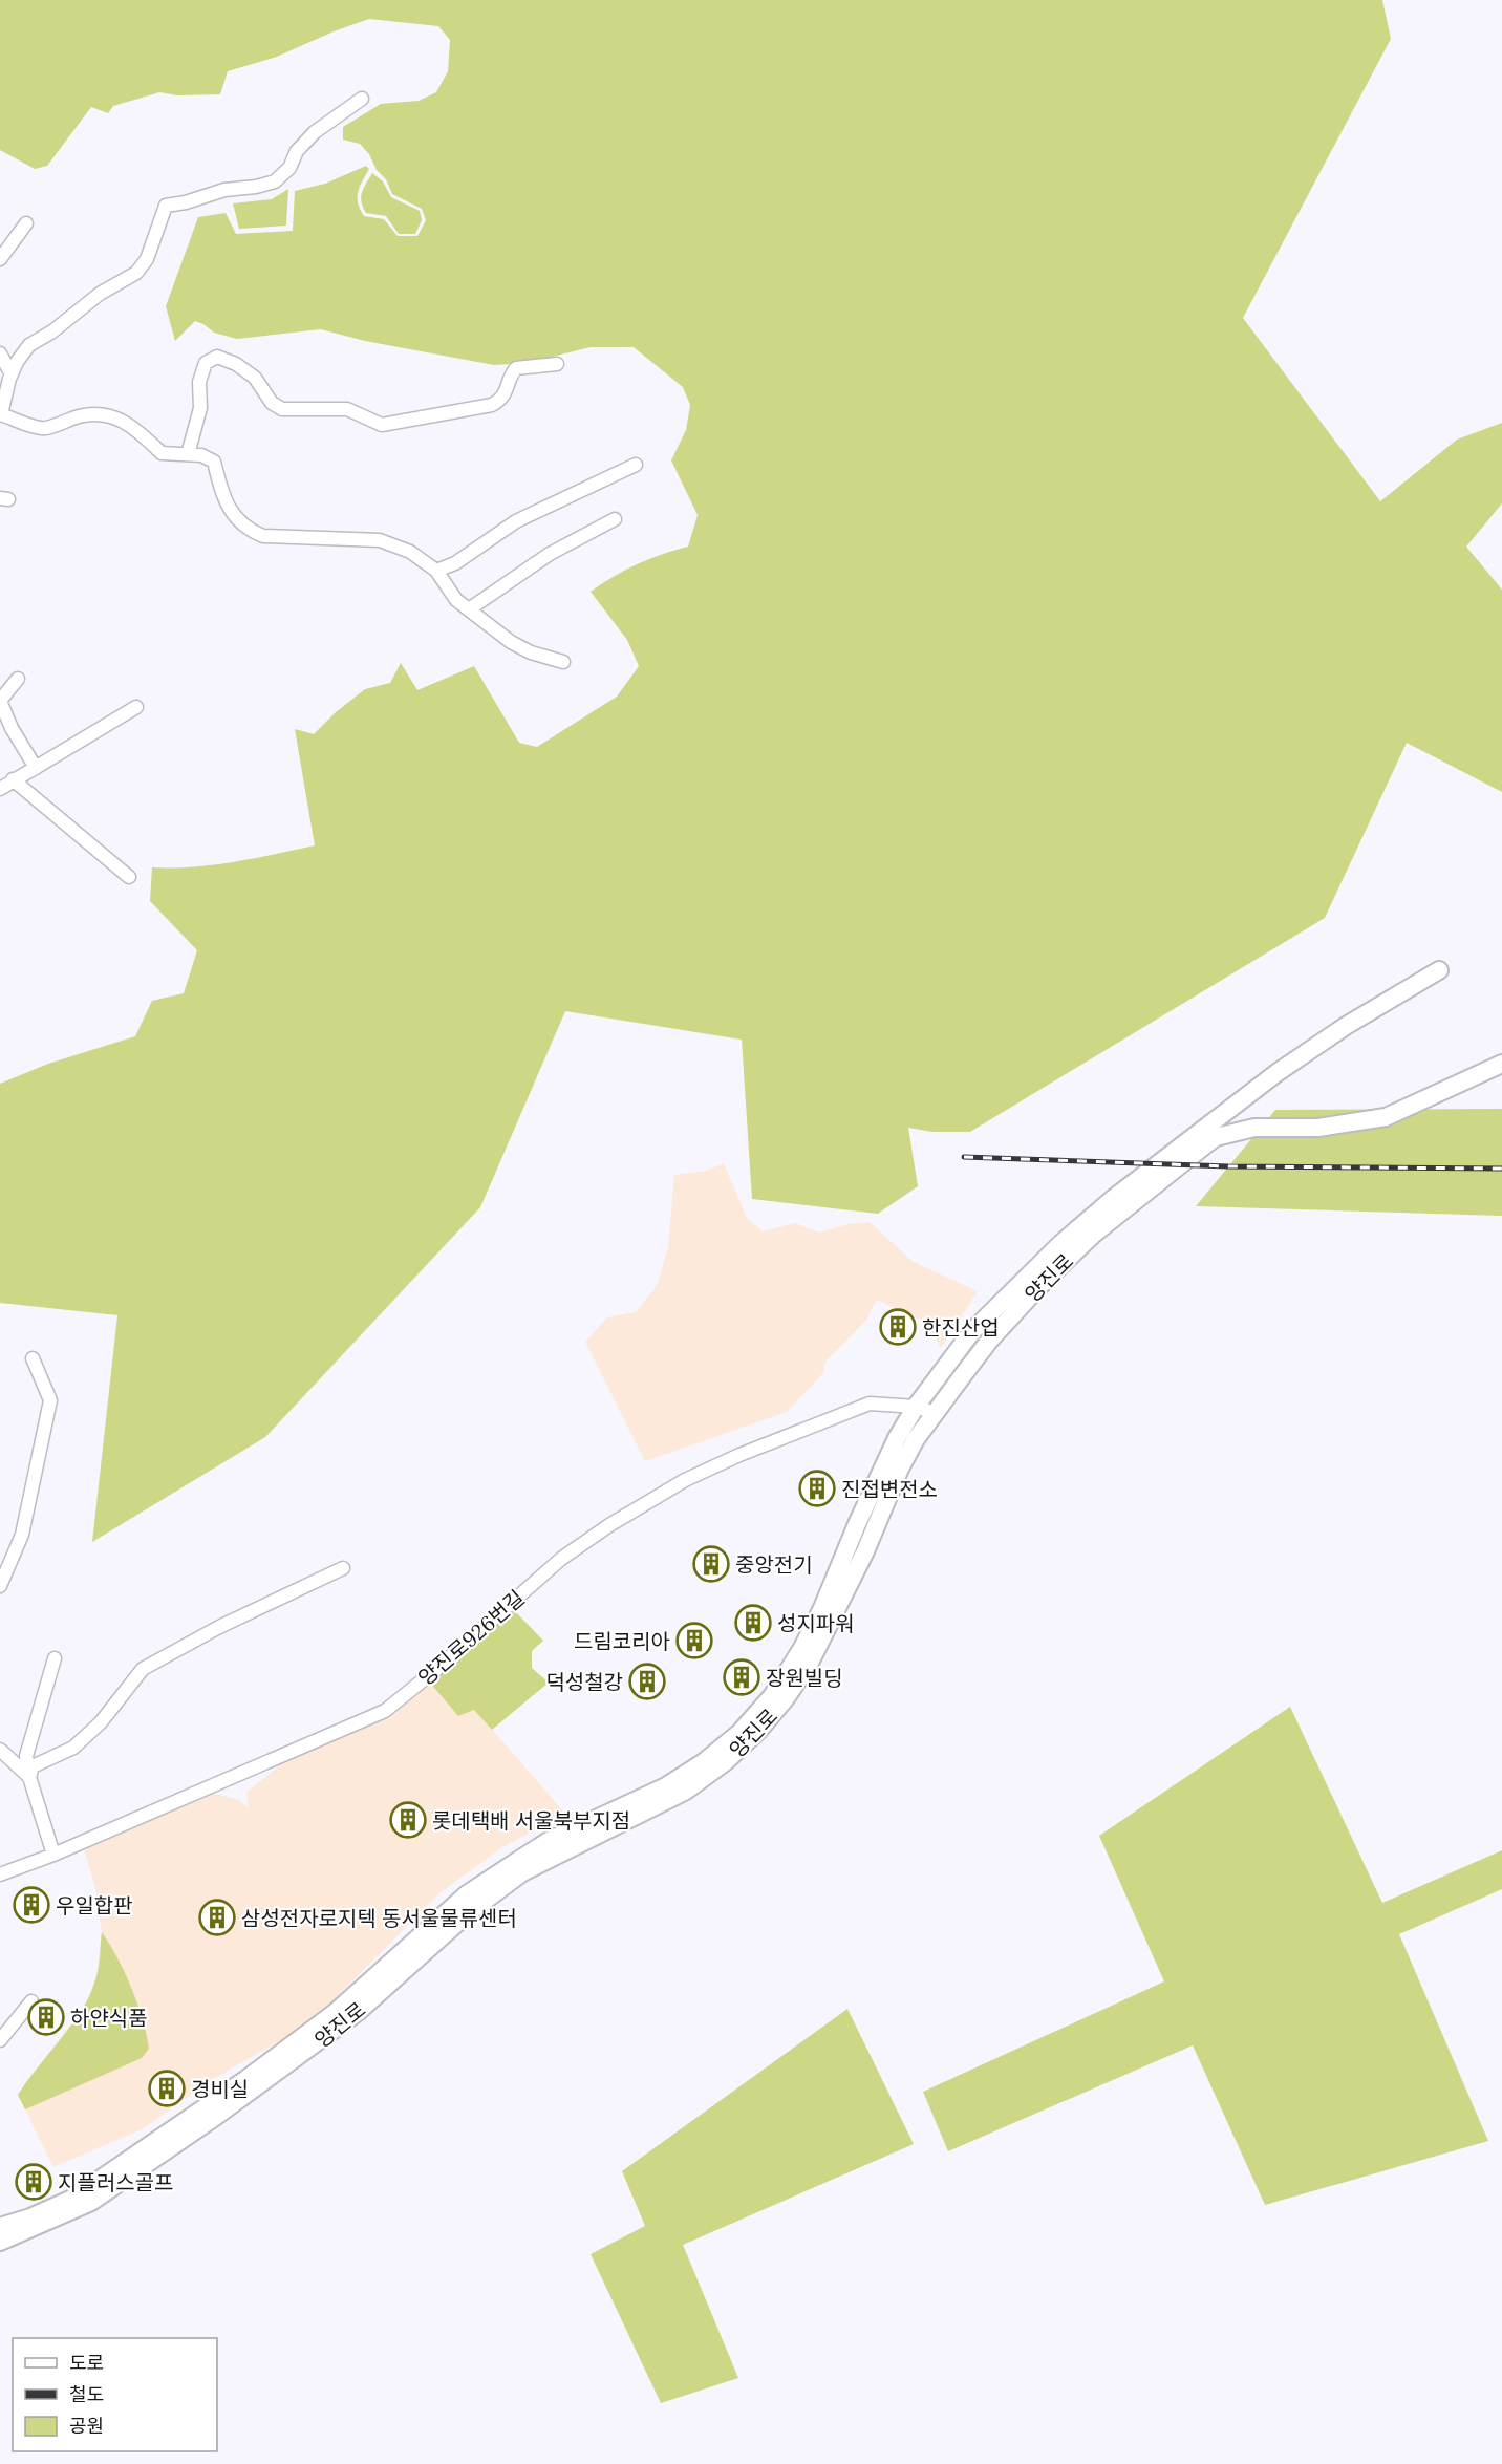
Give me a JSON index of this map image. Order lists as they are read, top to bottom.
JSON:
{
  "streets": {
    "main road": ["양진로"],
    "street": ["양진로926번길"]
  },
  "crossings": [
    ["양진로", "양진로926번길"]
  ],
  "places": {
    "building": [
      "한진산업",
      "진접변전소",
      "중앙전기",
      "성지파워",
      "드림코리아",
      "장원빌딩",
      "덕성철강",
      "롯데택배 서울북부지점",
      "우일합판",
      "삼성전자로지텍 동서울물류센터",
      "하얀식품",
      "경비실",
      "지플러스골프"
    ]
  },
  "legend": ["도로", "철도", "공원"]
}
